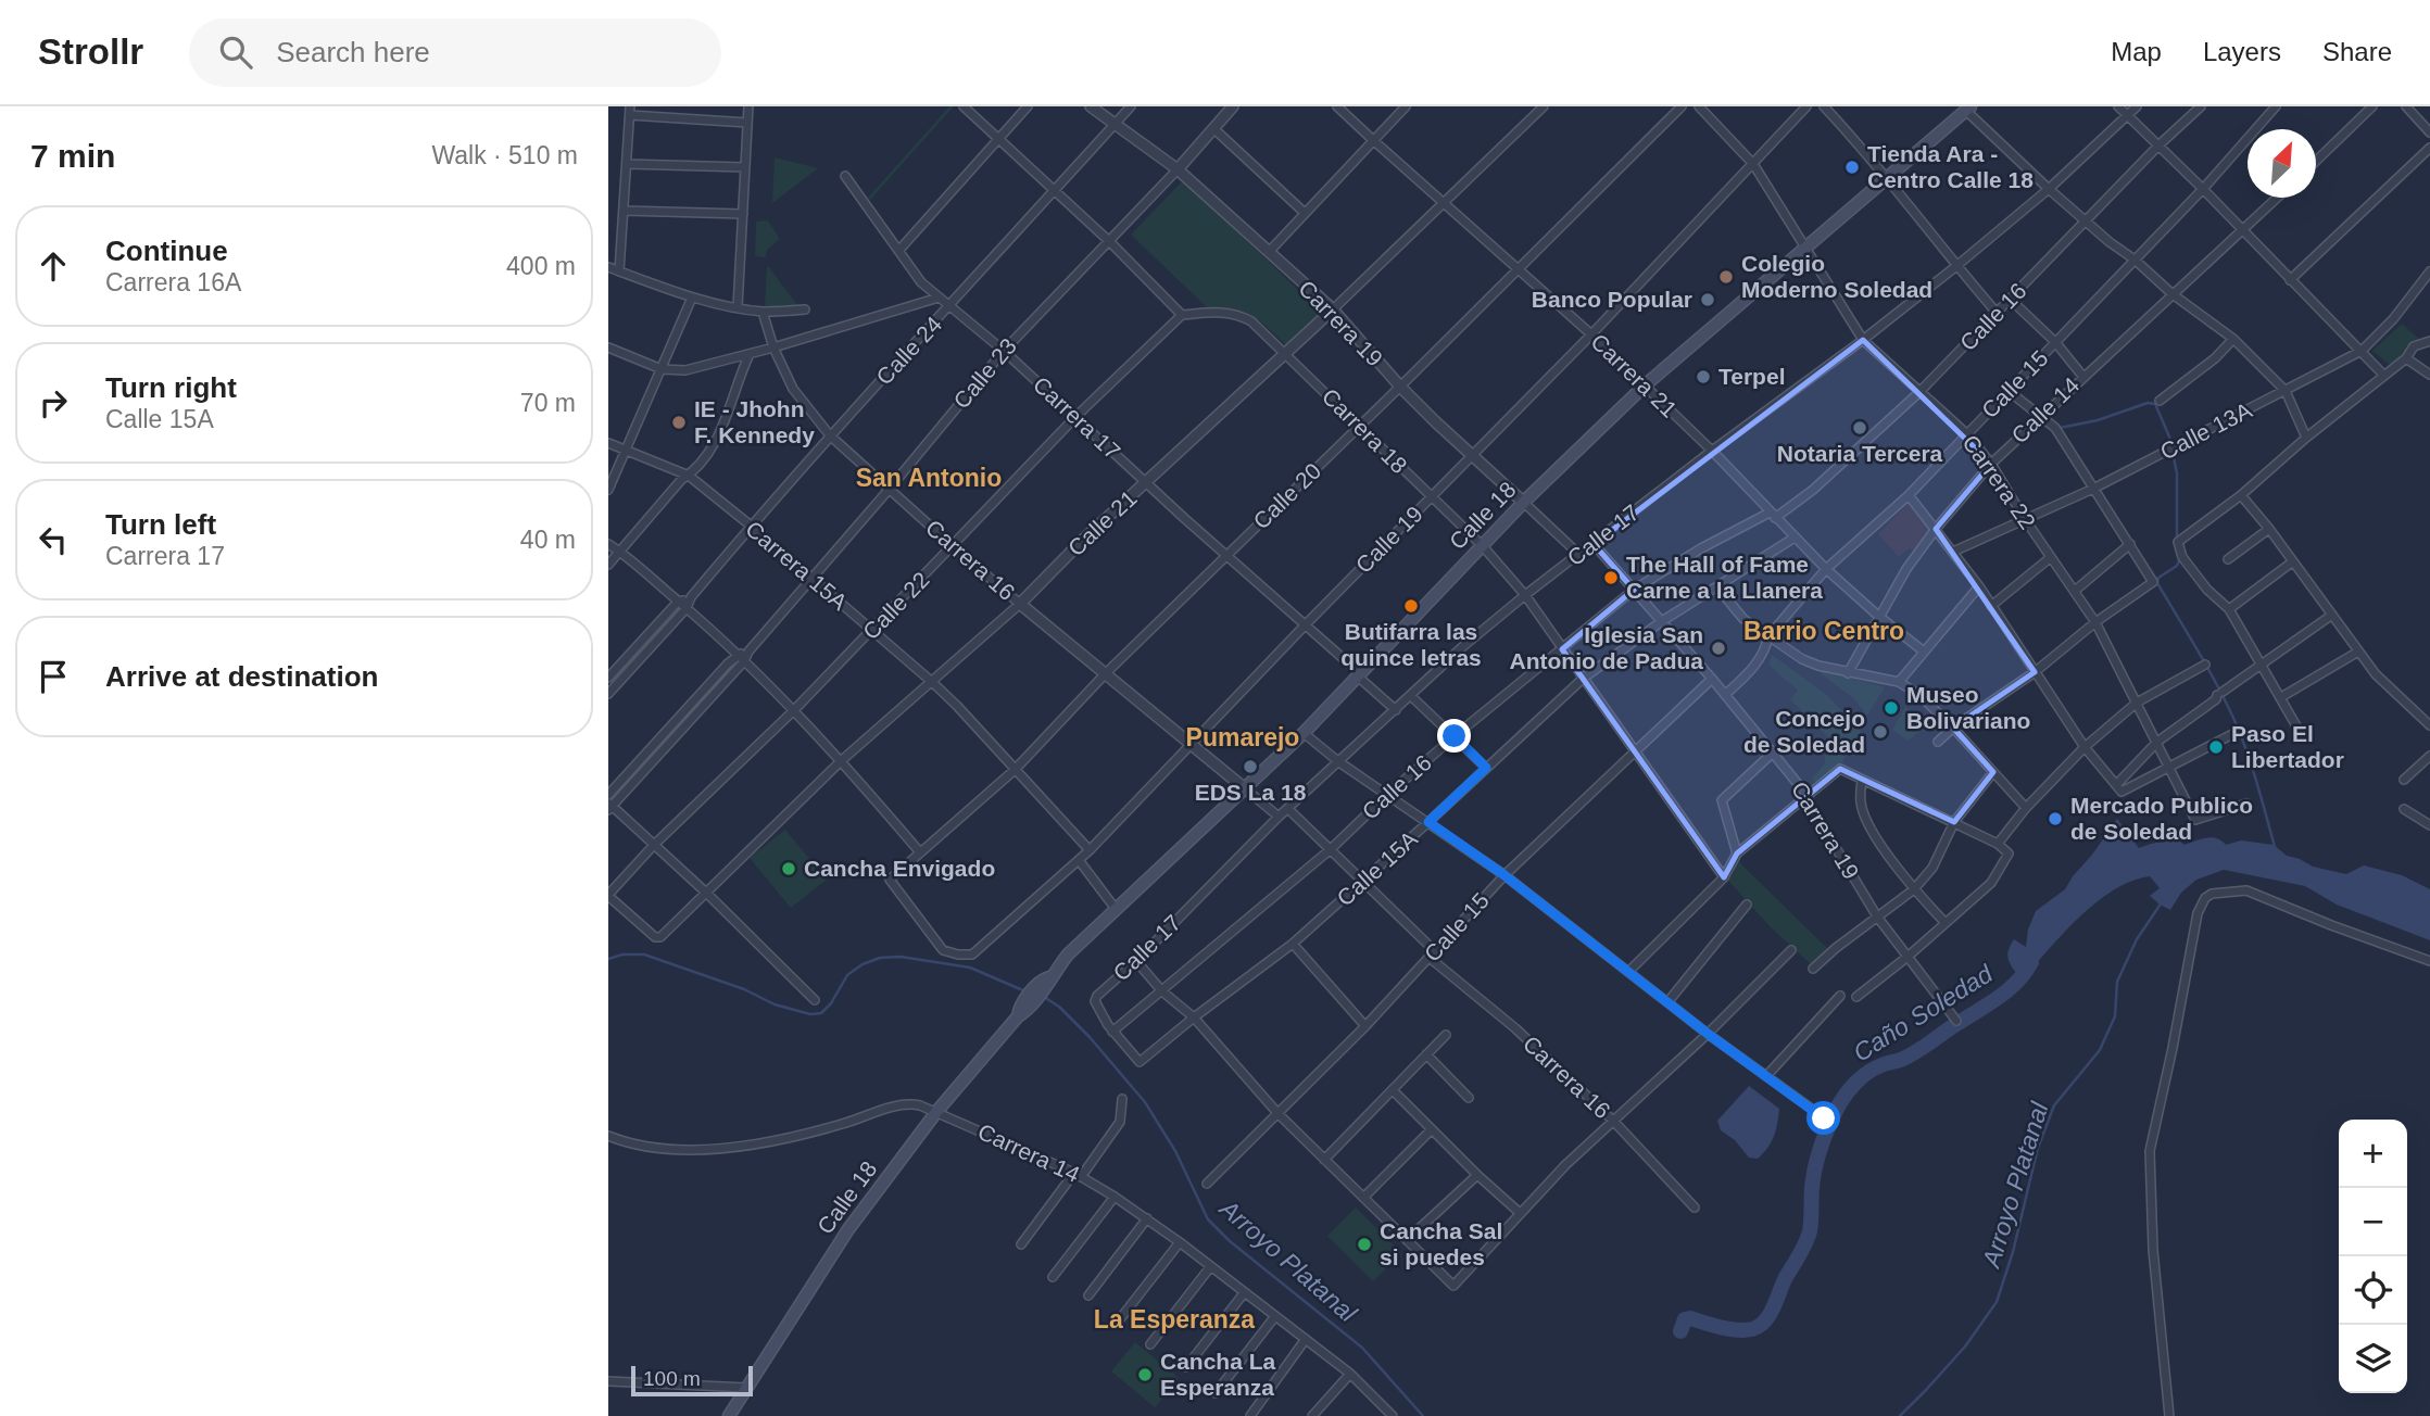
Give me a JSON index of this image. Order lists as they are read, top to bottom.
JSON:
{
  "streets": {
    "main road": ["Calle 18"],
    "street": [
      "Calle 16",
      "Carrera 19",
      "Calle 24",
      "Calle 23",
      "Carrera 21",
      "Calle 15",
      "Calle 14",
      "Carrera 17",
      "Carrera 18",
      "Calle 13A",
      "Carrera 22",
      "Calle 20",
      "Calle 21",
      "Calle 17",
      "Calle 19",
      "Carrera 16",
      "Carrera 15A",
      "Calle 22",
      "Calle 15A",
      "Carrera 14"
    ]
  },
  "crossings": [
    ["Calle 16", "Carrera 19"],
    ["Calle 16", "Carrera 21"],
    ["Calle 16", "Carrera 18"],
    ["Calle 16", "Carrera 22"],
    ["Calle 16", "Calle 17"],
    ["Calle 16", "Carrera 16"],
    ["Calle 16", "Calle 15A"],
    ["Carrera 19", "Calle 24"],
    ["Carrera 19", "Calle 23"],
    ["Carrera 19", "Calle 15"],
    ["Carrera 19", "Calle 20"],
    ["Carrera 19", "Calle 18"],
    ["Carrera 19", "Calle 21"],
    ["Carrera 19", "Calle 17"],
    ["Carrera 19", "Calle 19"],
    ["Carrera 19", "Calle 15A"],
    ["Calle 24", "Carrera 17"],
    ["Calle 24", "Carrera 16"],
    ["Calle 24", "Carrera 15A"],
    ["Calle 23", "Carrera 17"],
    ["Calle 23", "Carrera 16"],
    ["Calle 23", "Carrera 15A"],
    ["Carrera 21", "Calle 15"],
    ["Carrera 21", "Calle 14"],
    ["Carrera 21", "Calle 20"],
    ["Carrera 21", "Calle 18"],
    ["Carrera 21", "Calle 21"],
    ["Carrera 21", "Calle 17"],
    ["Carrera 21", "Calle 19"],
    ["Carrera 21", "Calle 15A"],
    ["Calle 15", "Carrera 18"],
    ["Calle 15", "Carrera 22"],
    ["Calle 15", "Carrera 16"],
    ["Calle 14", "Carrera 22"],
    ["Carrera 17", "Calle 20"],
    ["Carrera 17", "Calle 18"],
    ["Carrera 17", "Calle 21"],
    ["Carrera 17", "Calle 17"],
    ["Carrera 17", "Calle 19"],
    ["Carrera 17", "Calle 22"],
    ["Carrera 18", "Calle 20"],
    ["Carrera 18", "Calle 18"],
    ["Carrera 18", "Calle 21"],
    ["Carrera 18", "Calle 17"],
    ["Carrera 18", "Calle 19"],
    ["Carrera 18", "Calle 22"],
    ["Carrera 18", "Calle 15A"],
    ["Calle 13A", "Carrera 22"],
    ["Carrera 22", "Calle 18"],
    ["Carrera 22", "Calle 17"],
    ["Carrera 22", "Calle 19"],
    ["Calle 20", "Calle 19"],
    ["Calle 20", "Carrera 16"],
    ["Calle 20", "Carrera 15A"],
    ["Calle 18", "Carrera 16"],
    ["Calle 18", "Carrera 14"],
    ["Calle 21", "Carrera 16"],
    ["Calle 21", "Carrera 15A"],
    ["Calle 21", "Calle 22"],
    ["Calle 17", "Carrera 16"],
    ["Calle 17", "Calle 15A"],
    ["Calle 19", "Carrera 16"],
    ["Calle 19", "Carrera 15A"],
    ["Carrera 16", "Calle 22"],
    ["Carrera 16", "Calle 15A"],
    ["Carrera 15A", "Calle 22"]
  ],
  "districts": [
    "San Antonio",
    "Barrio Centro",
    "Pumarejo",
    "La Esperanza"
  ],
  "water": ["Caño Soledad", "Arroyo Platanal"],
  "places": [
    "Tienda Ara - Centro Calle 18",
    "Colegio Moderno Soledad",
    "Banco Popular",
    "Terpel",
    "IE - Jhohn F. Kennedy",
    "Notaria Tercera",
    "The Hall of Fame Carne a la Llanera",
    "Butifarra las quince letras",
    "Iglesia San Antonio de Padua",
    "Museo Bolivariano",
    "Concejo de Soledad",
    "Paso El Libertador",
    "EDS La 18",
    "Mercado Publico de Soledad",
    "Cancha Envigado",
    "Cancha Sal si puedes",
    "Cancha La Esperanza"
  ],
  "scale_bar": "100 m",
  "north": "top right",
  "page": {
    "header": "Strollr",
    "search": "Search here",
    "nav": ["Map", "Layers", "Share"],
    "heading": ["7 min", "Walk · 510 m"],
    "list": [
      ["Continue", "Carrera 16A", "400 m"],
      ["Turn right", "Calle 15A", "70 m"],
      ["Turn left", "Carrera 17", "40 m"],
      "Arrive at destination"
    ],
    "map_buttons": ["+", "−"],
    "scale": "100 m"
  }
}
